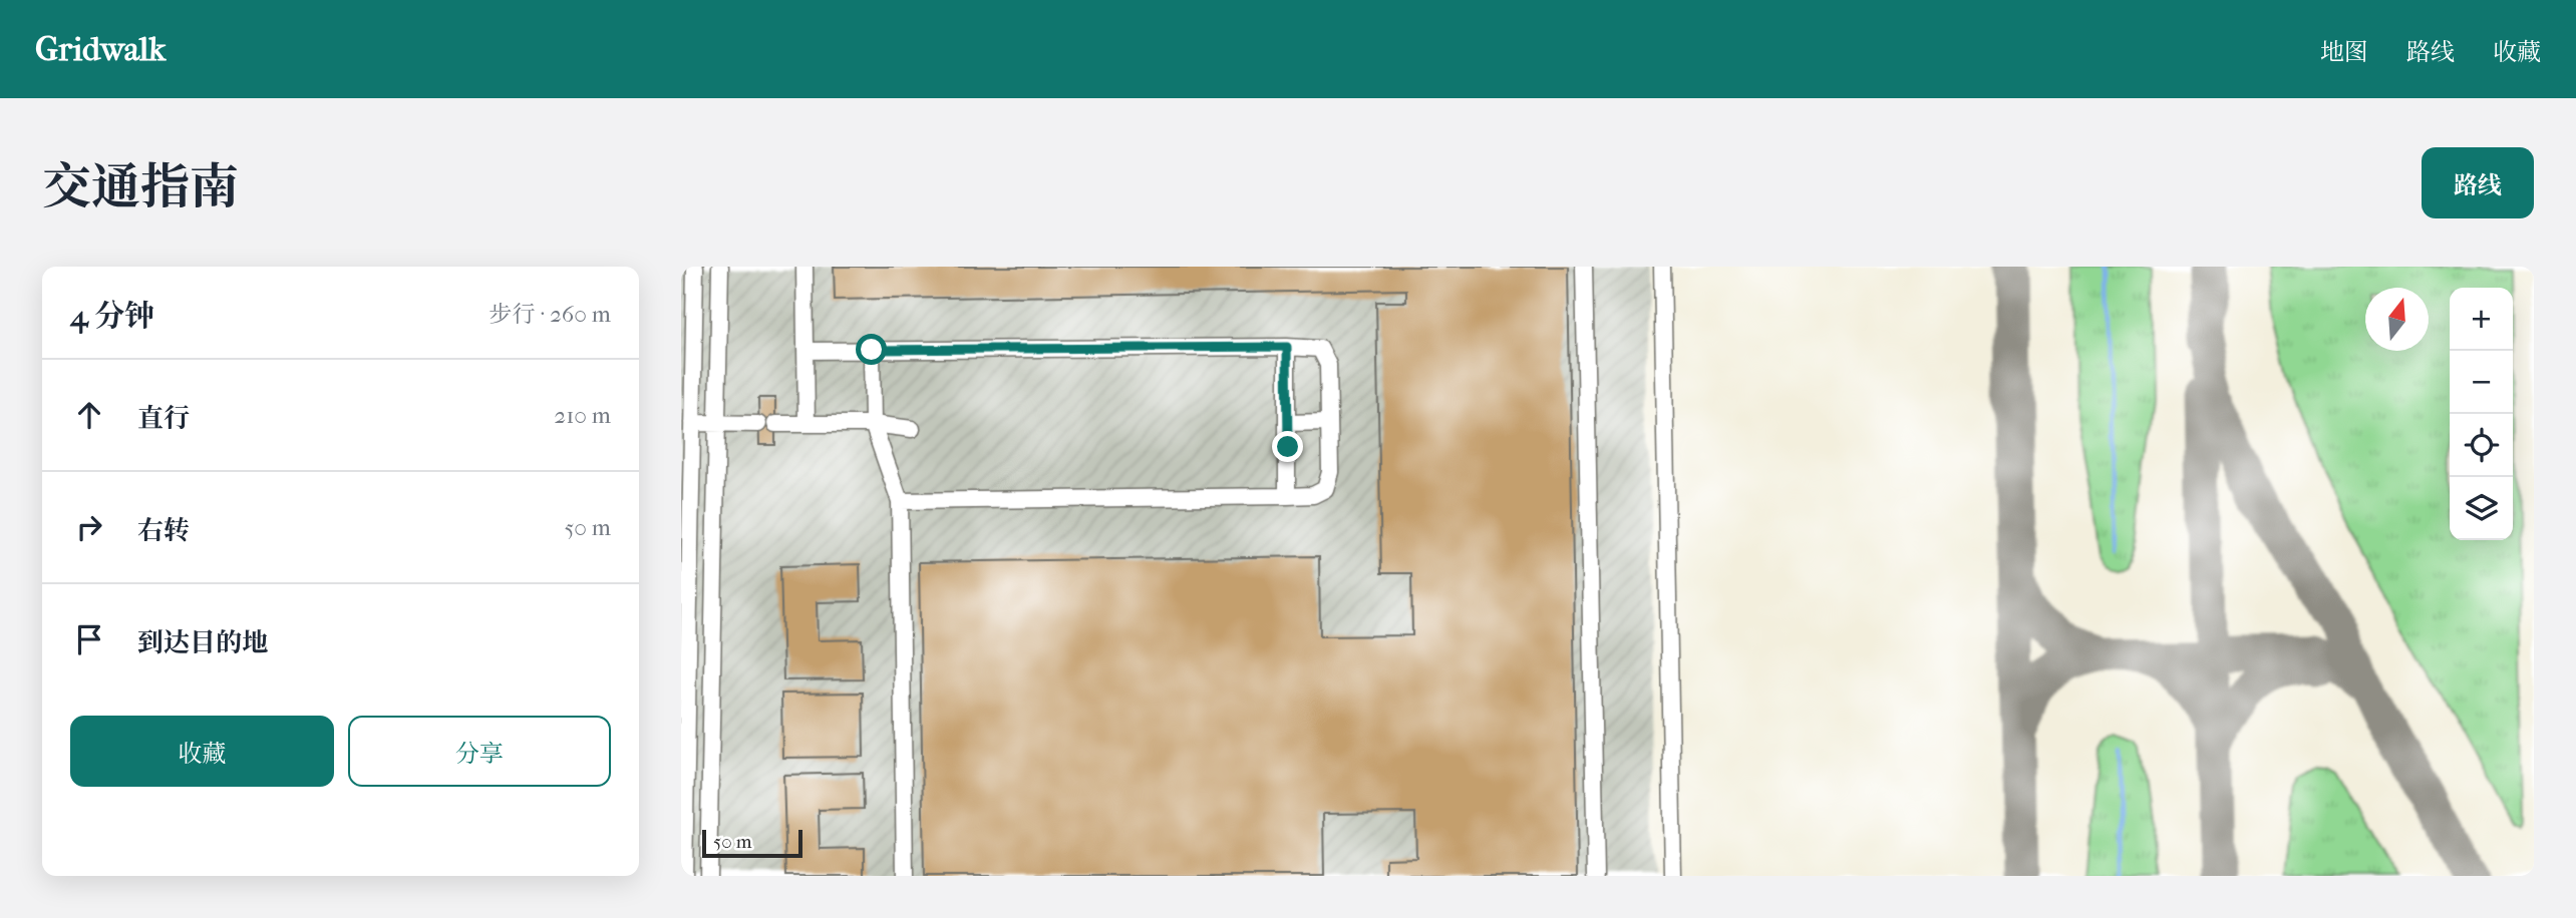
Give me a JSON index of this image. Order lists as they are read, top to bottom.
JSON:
{
  "scale_bar": "50 m",
  "north": "top",
  "page": {
    "header": "Gridwalk",
    "nav": ["地图", "路线", "收藏"],
    "title": "交通指南",
    "buttons": [
      "路线",
      ["收藏", "分享"]
    ],
    "heading": ["4 分钟", "步行 · 260 m"],
    "map_buttons": ["+", "−"],
    "list": [
      ["直行", "210 m"],
      ["右转", "50 m"],
      "到达目的地"
    ],
    "scale": "50 m"
  }
}
